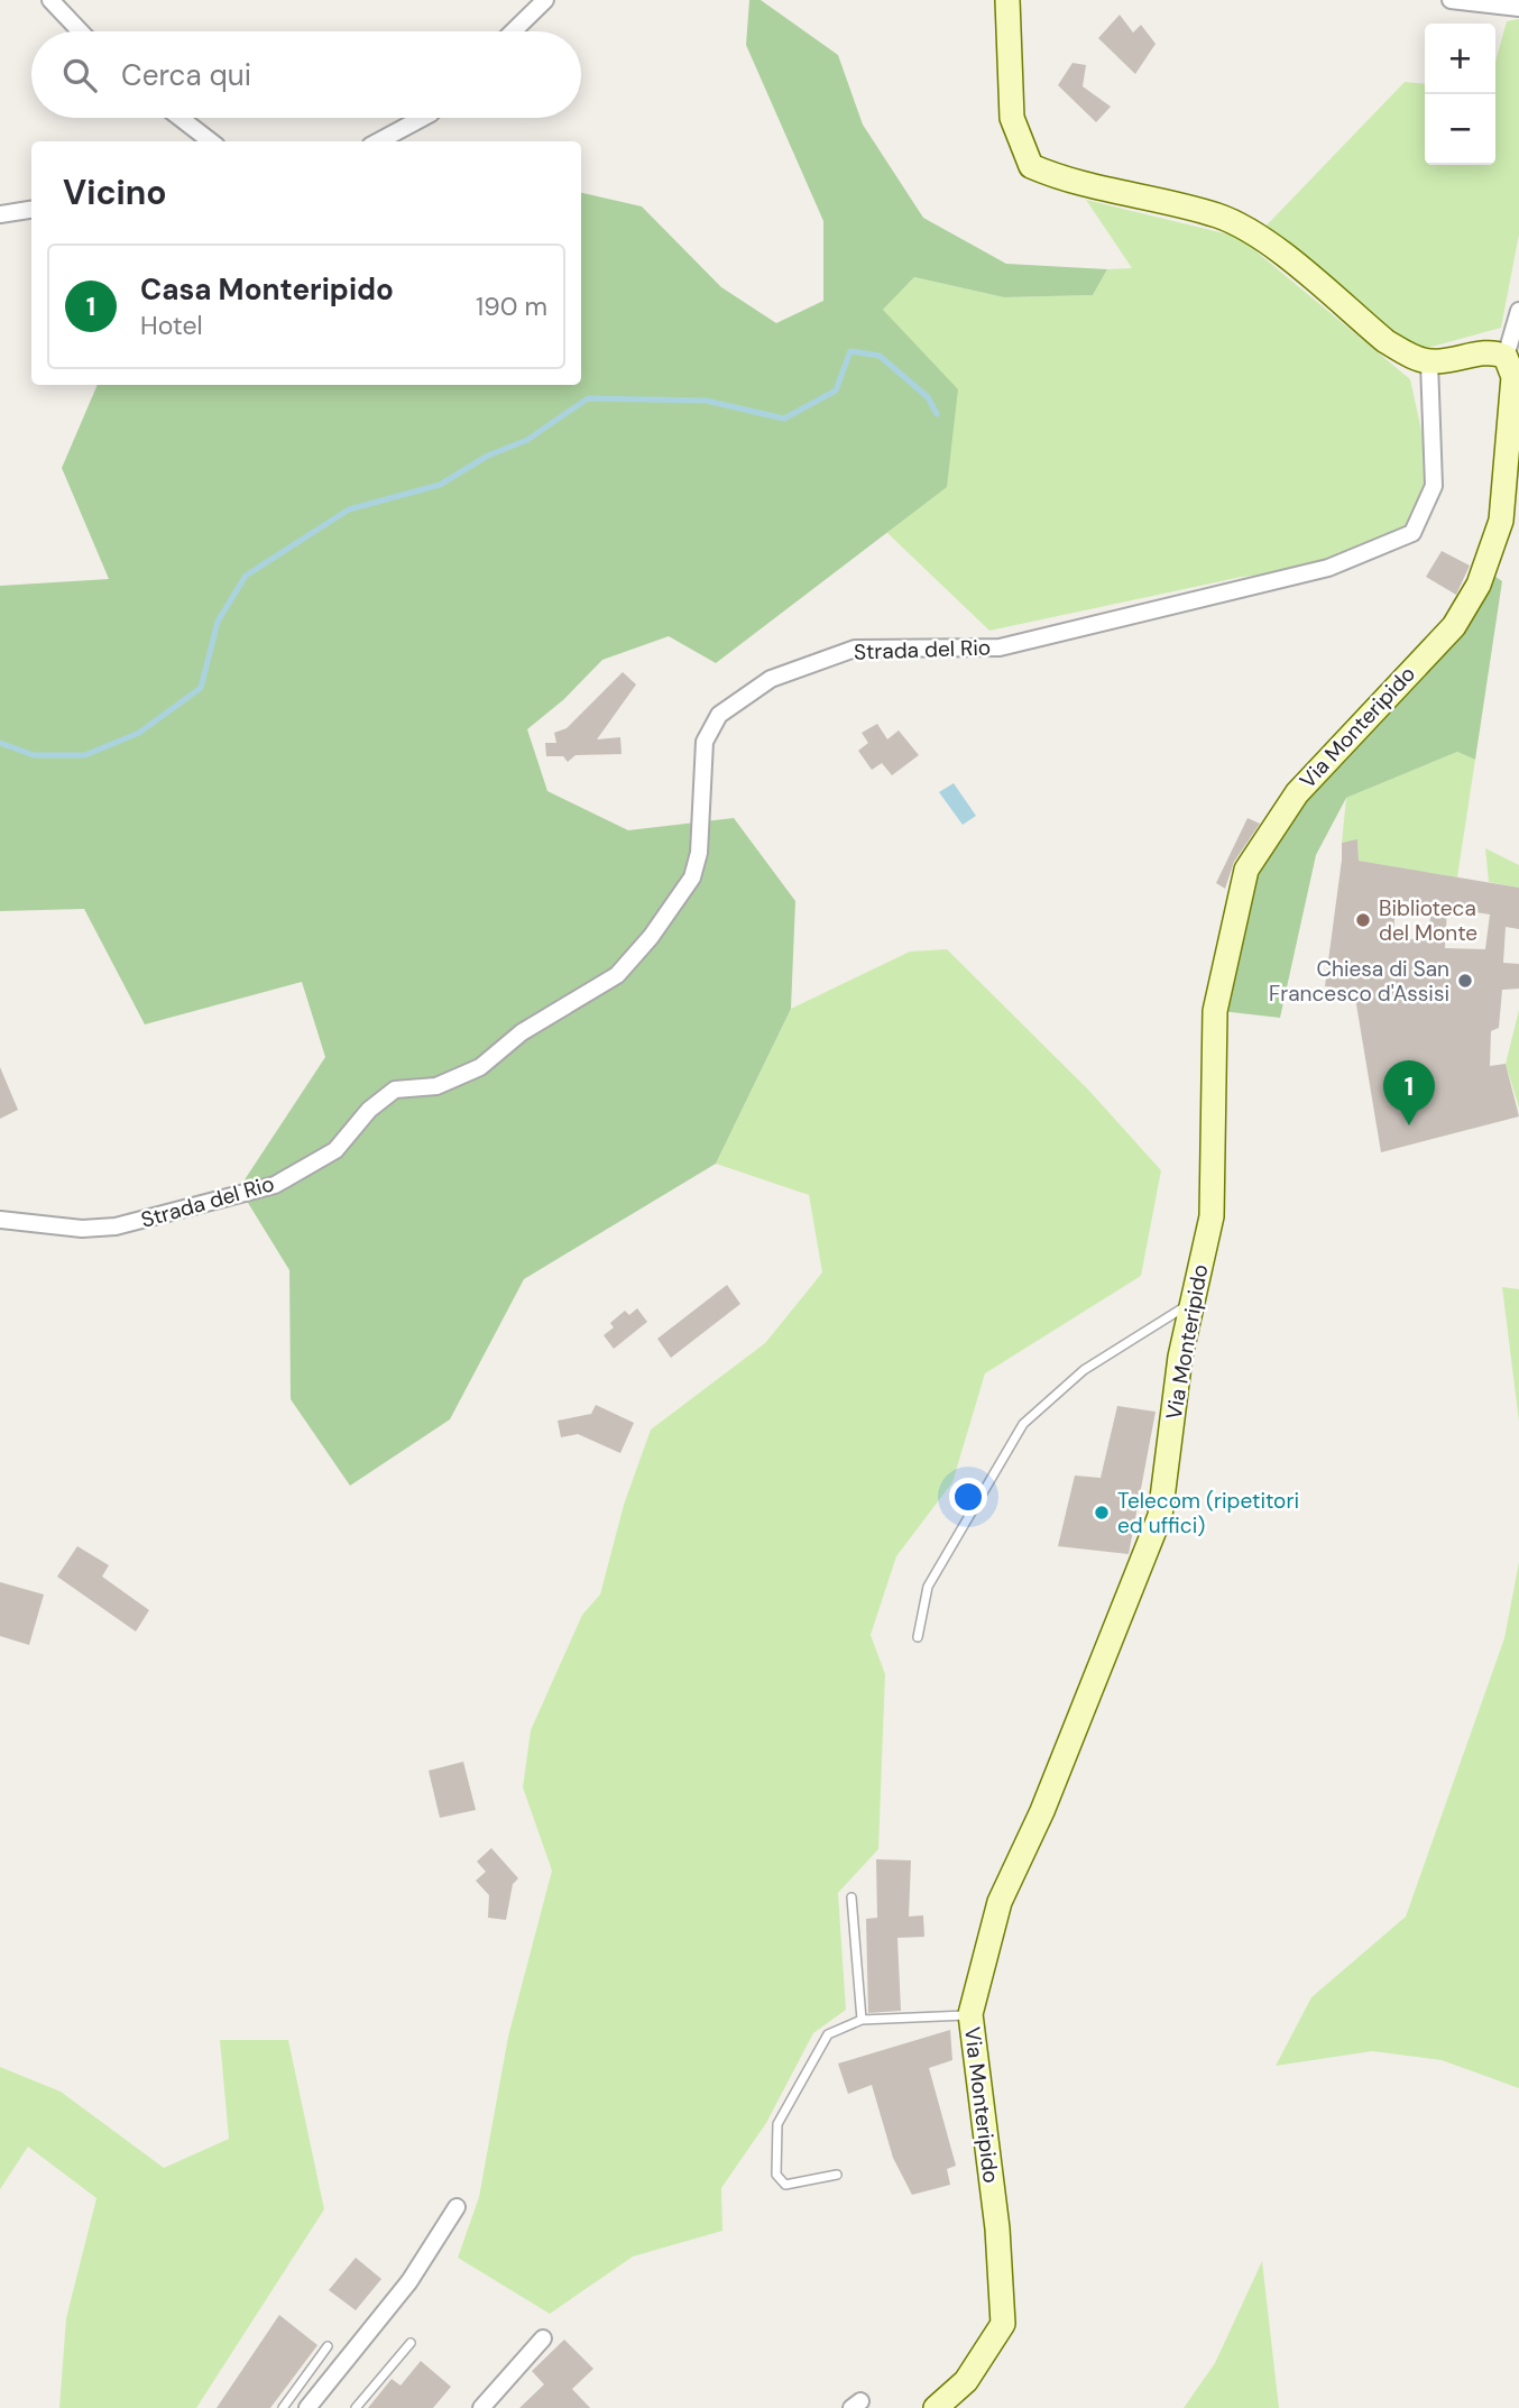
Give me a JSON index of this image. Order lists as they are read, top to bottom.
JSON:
{
  "streets": {
    "street": ["Strada del Rio", "Via Monteripido"]
  },
  "places": ["Biblioteca del Monte", "Chiesa di San Francesco d'Assisi", "Telecom (ripetitori ed uffici)"],
  "page": {
    "map_buttons": ["+", "−"],
    "search": "Cerca qui",
    "heading": "Vicino",
    "list": [
      {
        "mark": "1",
        "name": "Casa Monteripido",
        "note": "Hotel",
        "value": "190 m"
      }
    ],
    "pins": "1"
  }
}
